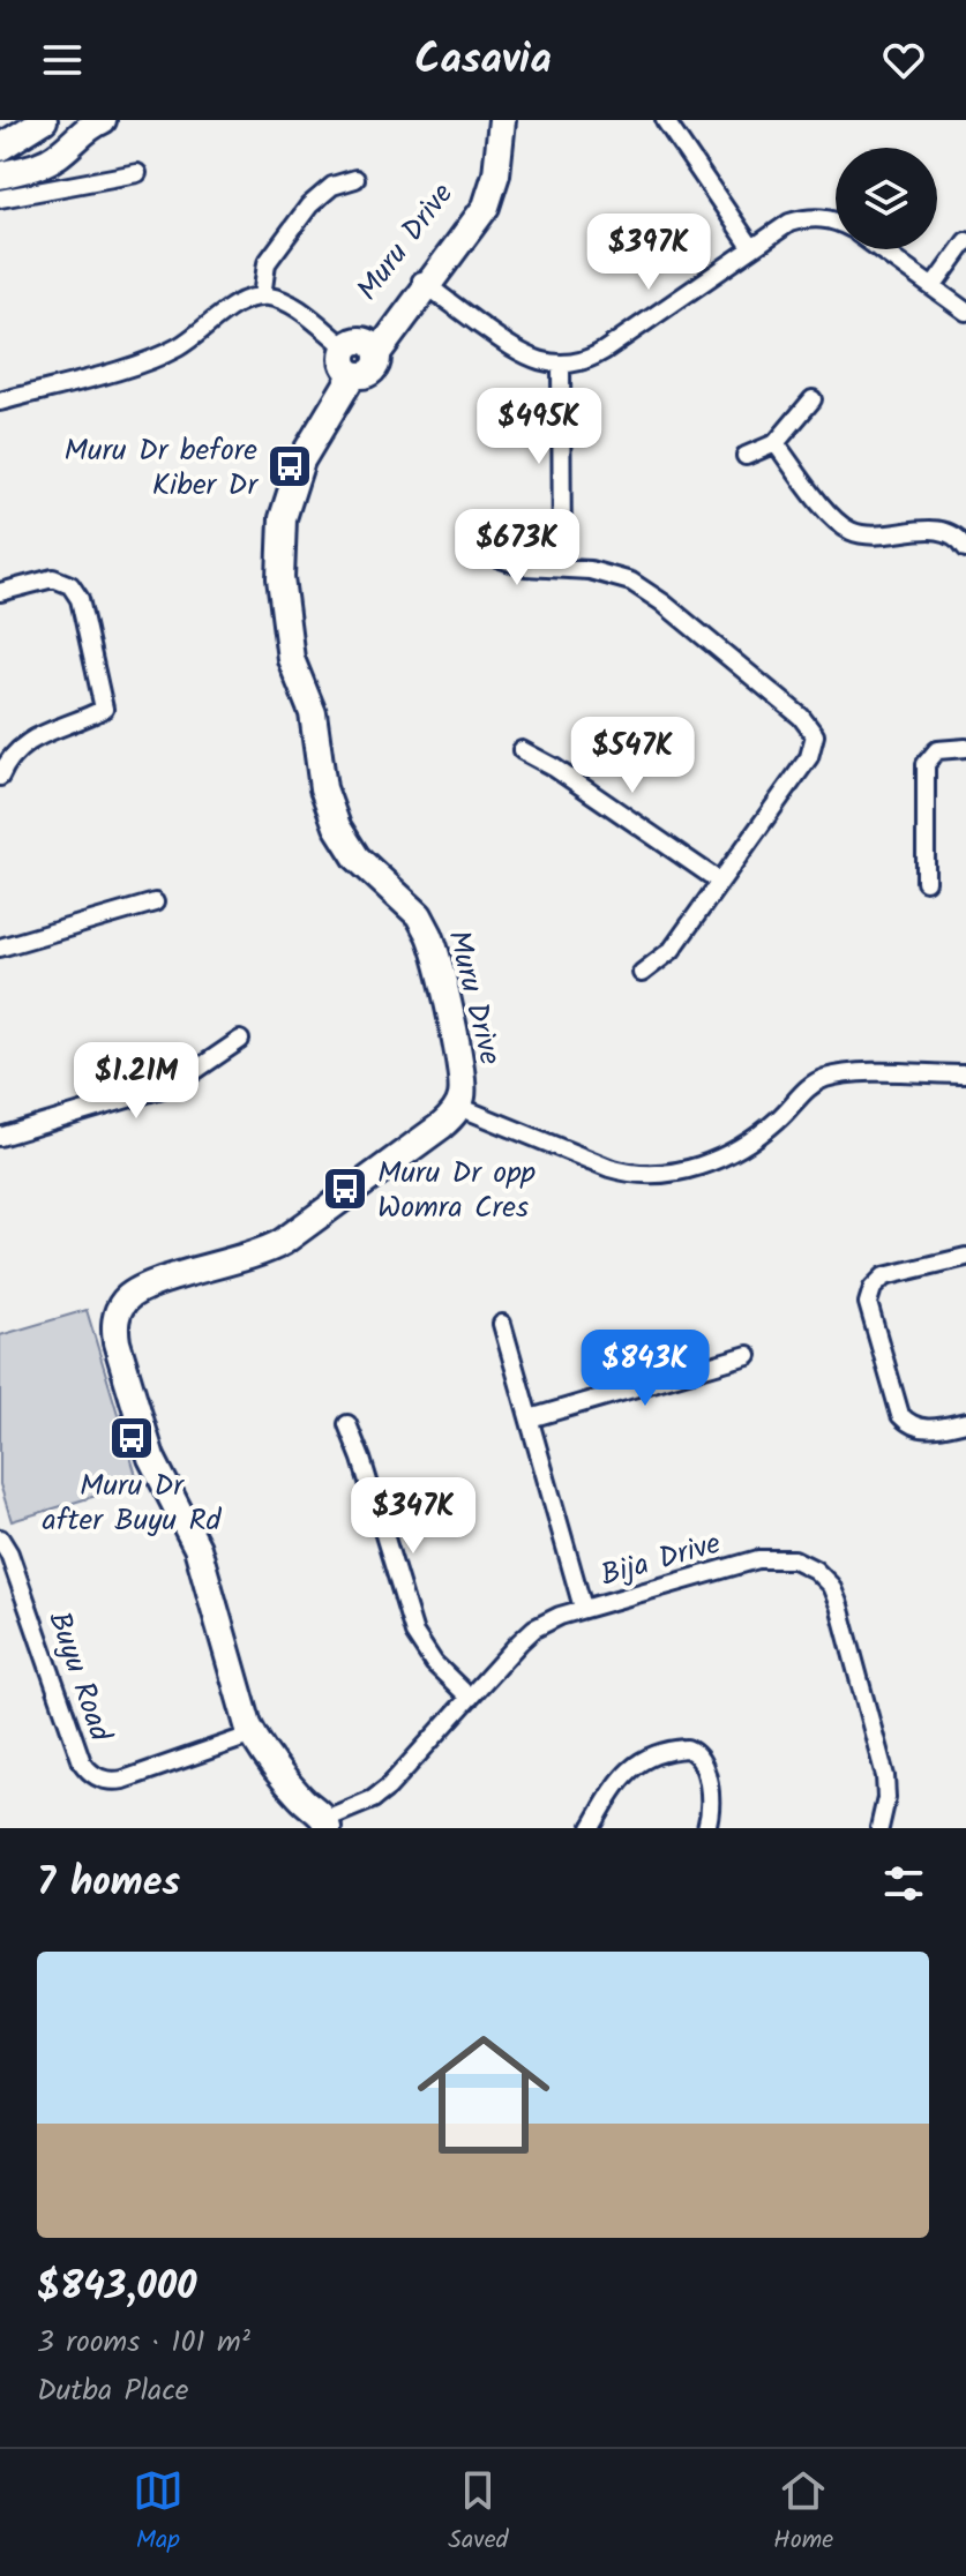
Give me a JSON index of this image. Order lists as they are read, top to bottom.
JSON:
{
  "streets": {
    "street": ["Muru Drive", "Bija Drive", "Buyu Road"]
  },
  "crossings": [
    ["Muru Drive", "Bija Drive"],
    ["Muru Drive", "Buyu Road"]
  ],
  "places": {
    "bus stop": ["Muru Dr before Kiber Dr", "Muru Dr opp Womra Cres", "Muru Dr after Buyu Rd"]
  },
  "page": {
    "header": "Casavia",
    "price": [
      "$397K",
      "$495K",
      "$673K",
      "$547K",
      "$1.21M",
      "$843K",
      "$347K"
    ],
    "heading": "7 homes",
    "list": [
      {
        "name": "$843,000",
        "note": "3 rooms · 101 m² · Dutba Place"
      }
    ],
    "tabs": ["Map", "Saved", "Home"]
  }
}
